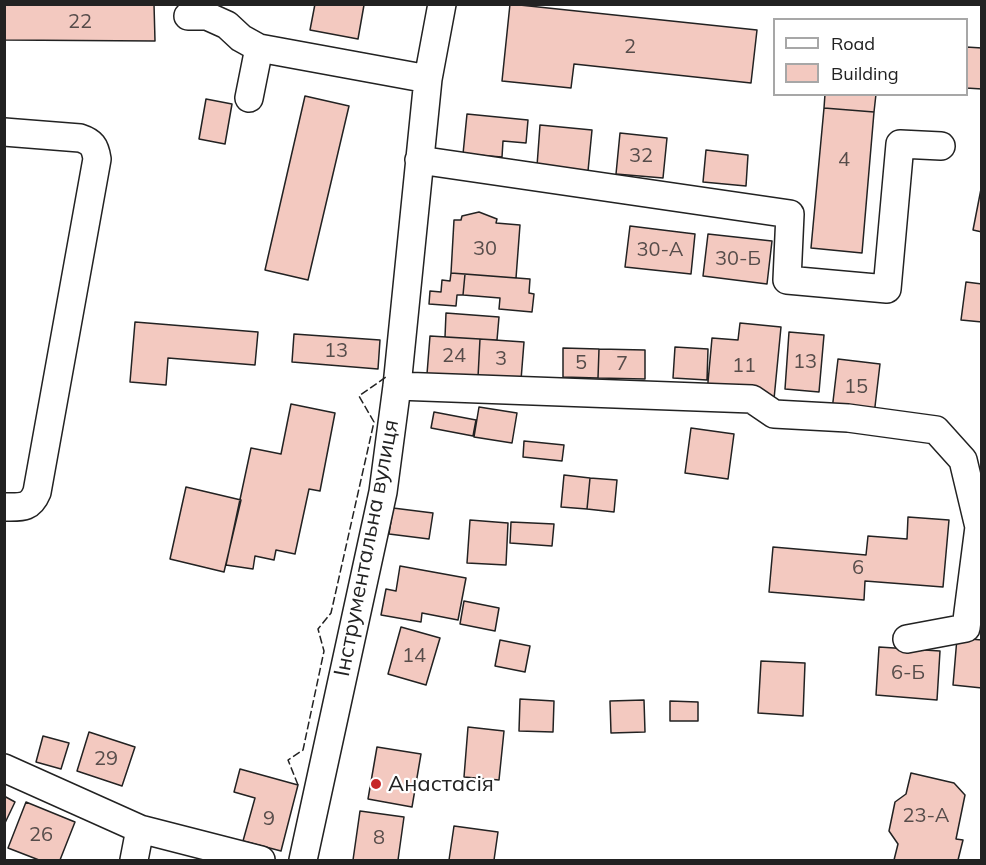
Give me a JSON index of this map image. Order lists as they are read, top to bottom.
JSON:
{
  "streets": {
    "street": ["Інструментальна вулиця"]
  },
  "places": ["Анастасія"],
  "house_numbers": [
    "22",
    "2",
    "32",
    "4",
    "30",
    "30-А",
    "30-Б",
    "13",
    "24",
    "3",
    "13",
    "5",
    "7",
    "11",
    "15",
    "6",
    "14",
    "6-Б",
    "29",
    "23-А",
    "9",
    "26",
    "8"
  ],
  "legend": ["Road", "Building"]
}
